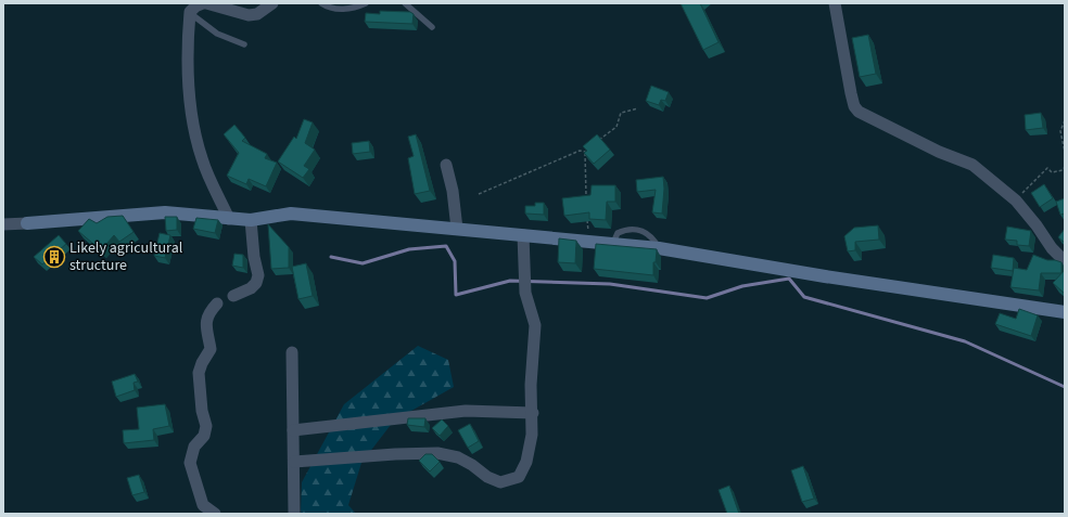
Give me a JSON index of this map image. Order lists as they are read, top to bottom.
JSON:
{
  "places": {
    "building": ["Likely agricultural structure"]
  }
}
